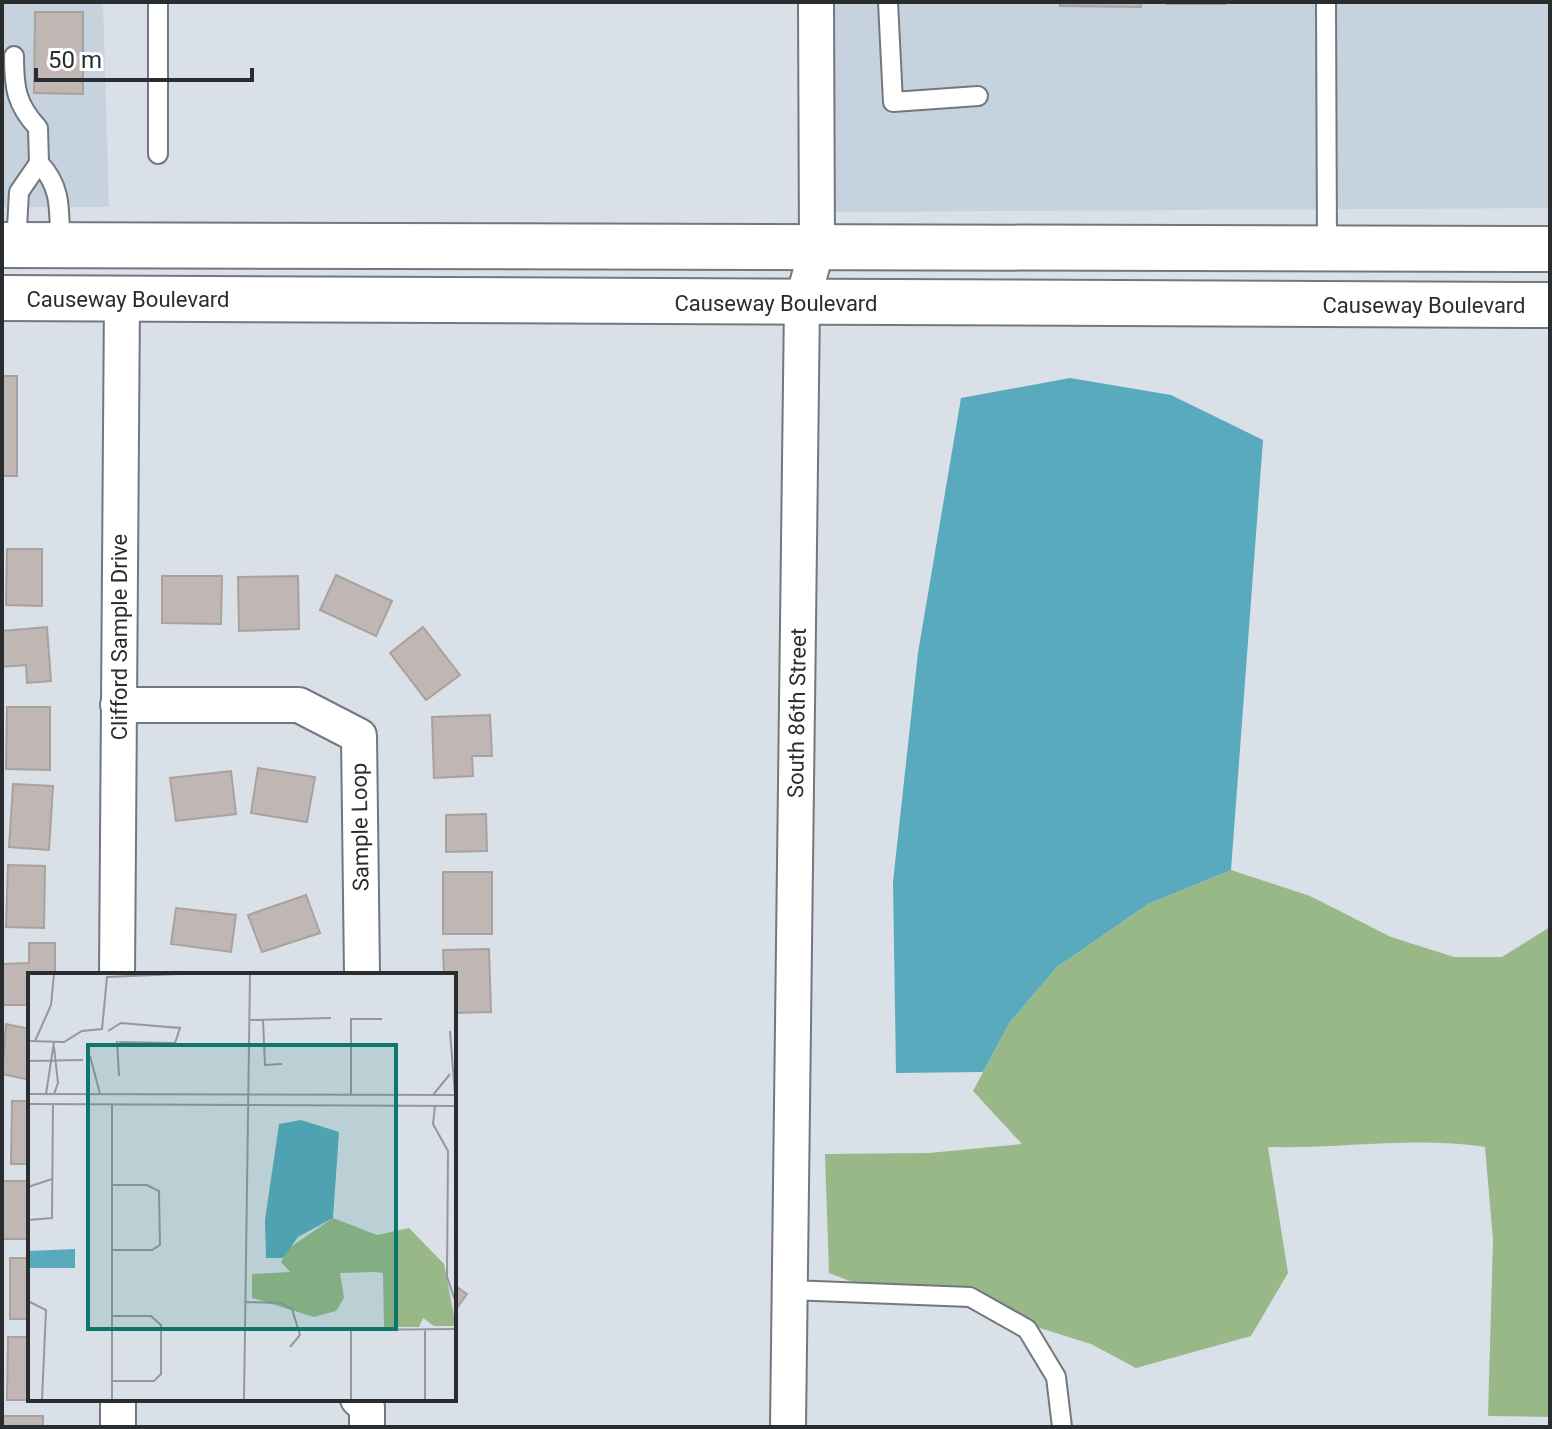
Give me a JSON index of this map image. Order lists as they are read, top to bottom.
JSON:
{
  "streets": {
    "main road": ["Causeway Boulevard"],
    "street": ["Clifford Sample Drive", "South 86th Street", "Sample Loop"]
  },
  "crossings": [
    ["Causeway Boulevard", "Clifford Sample Drive"],
    ["Causeway Boulevard", "South 86th Street"],
    ["Clifford Sample Drive", "Sample Loop"]
  ],
  "scale_bar": "50 m"
}
